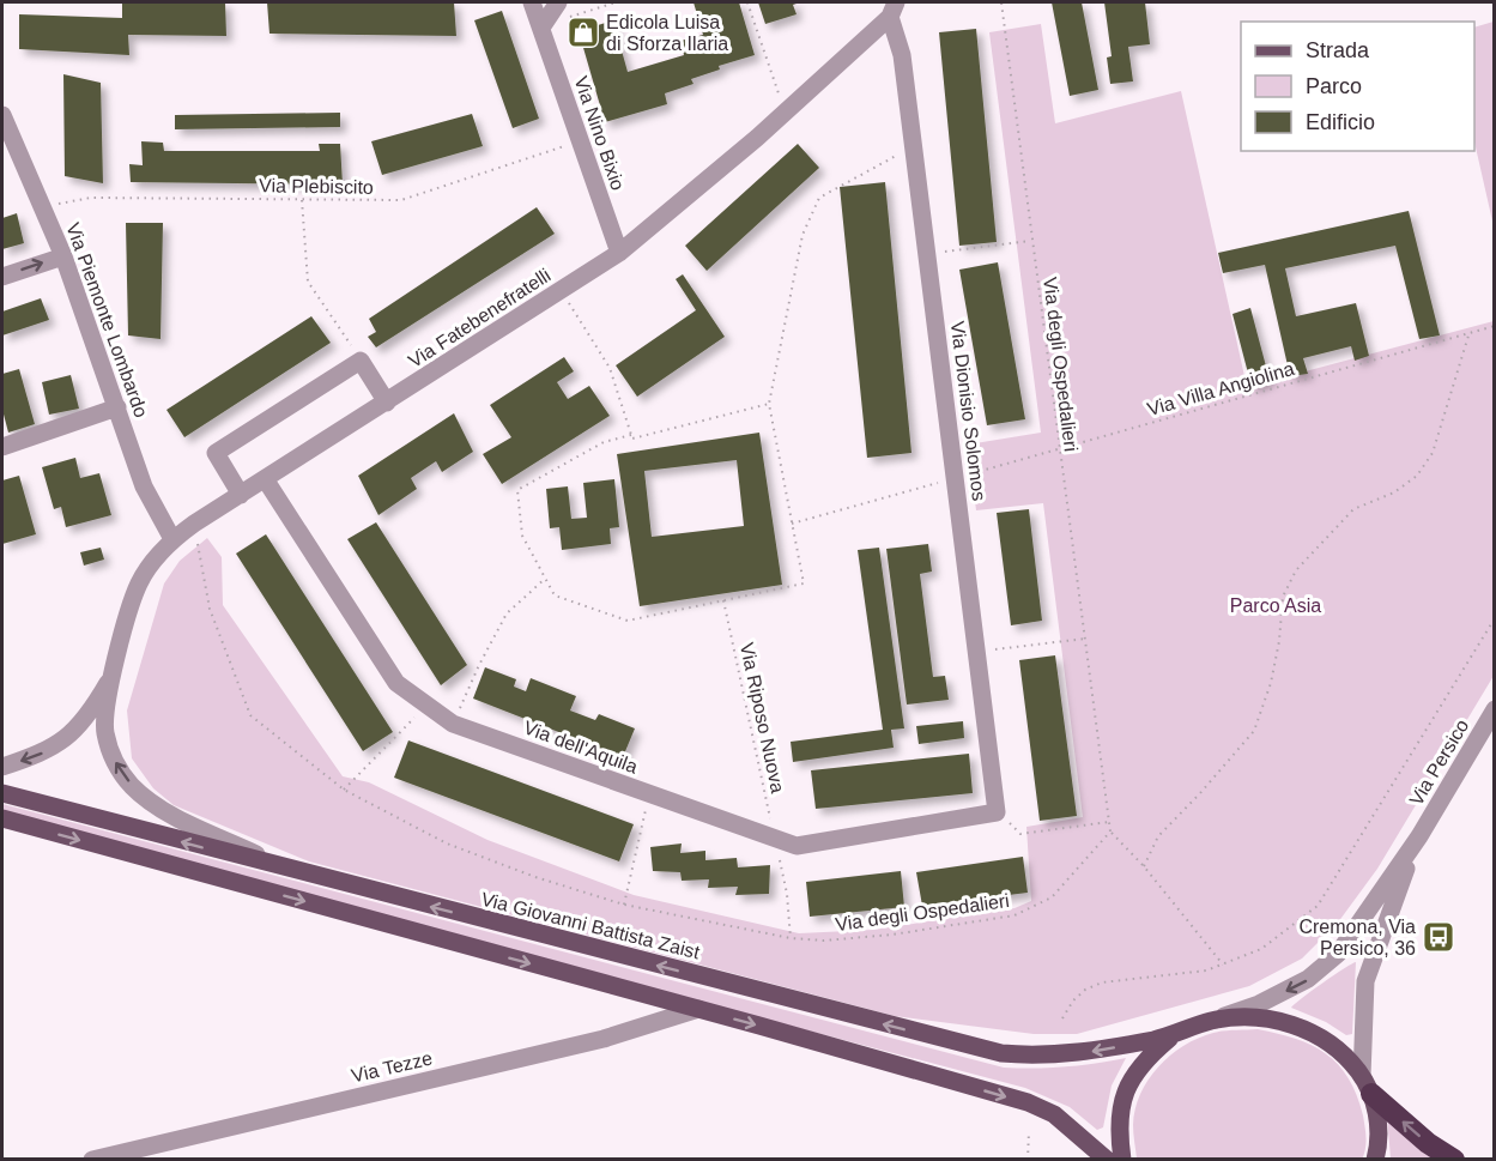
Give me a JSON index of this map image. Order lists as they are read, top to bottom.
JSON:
{
  "streets": {
    "highway": ["Via Giovanni Battista Zaist"],
    "street": [
      "Via Nino Bixio",
      "Via Fatebenefratelli",
      "Via Piemonte Lombardo",
      "Via Dionisio Solomos",
      "Via dell'Aquila",
      "Via Persico",
      "Via Tezze"
    ],
    "path": [
      "Via Plebiscito",
      "Via degli Ospedalieri",
      "Via Villa Angiolina",
      "Via Riposo Nuova"
    ]
  },
  "crossings": [
    ["Via Nino Bixio", "Via Plebiscito"],
    ["Via Nino Bixio", "Via Fatebenefratelli"],
    ["Via Plebiscito", "Via Piemonte Lombardo"],
    ["Via Fatebenefratelli", "Via Piemonte Lombardo"],
    ["Via Fatebenefratelli", "Via degli Ospedalieri"],
    ["Via Fatebenefratelli", "Via Dionisio Solomos"],
    ["Via Fatebenefratelli", "Via dell'Aquila"],
    ["Via Fatebenefratelli", "Via Giovanni Battista Zaist"],
    ["Via degli Ospedalieri", "Via Villa Angiolina"],
    ["Via degli Ospedalieri", "Via Riposo Nuova"],
    ["Via Villa Angiolina", "Via Dionisio Solomos"],
    ["Via Dionisio Solomos", "Via dell'Aquila"],
    ["Via Riposo Nuova", "Via dell'Aquila"],
    ["Via Persico", "Via Giovanni Battista Zaist"]
  ],
  "one_way": ["Via Persico"],
  "parks": ["Parco Asia"],
  "places": {
    "shop": ["Edicola Luisa di Sforza Ilaria"],
    "bus stop": ["Cremona, Via Persico, 36"]
  },
  "legend": ["Strada", "Parco", "Edificio"]
}
